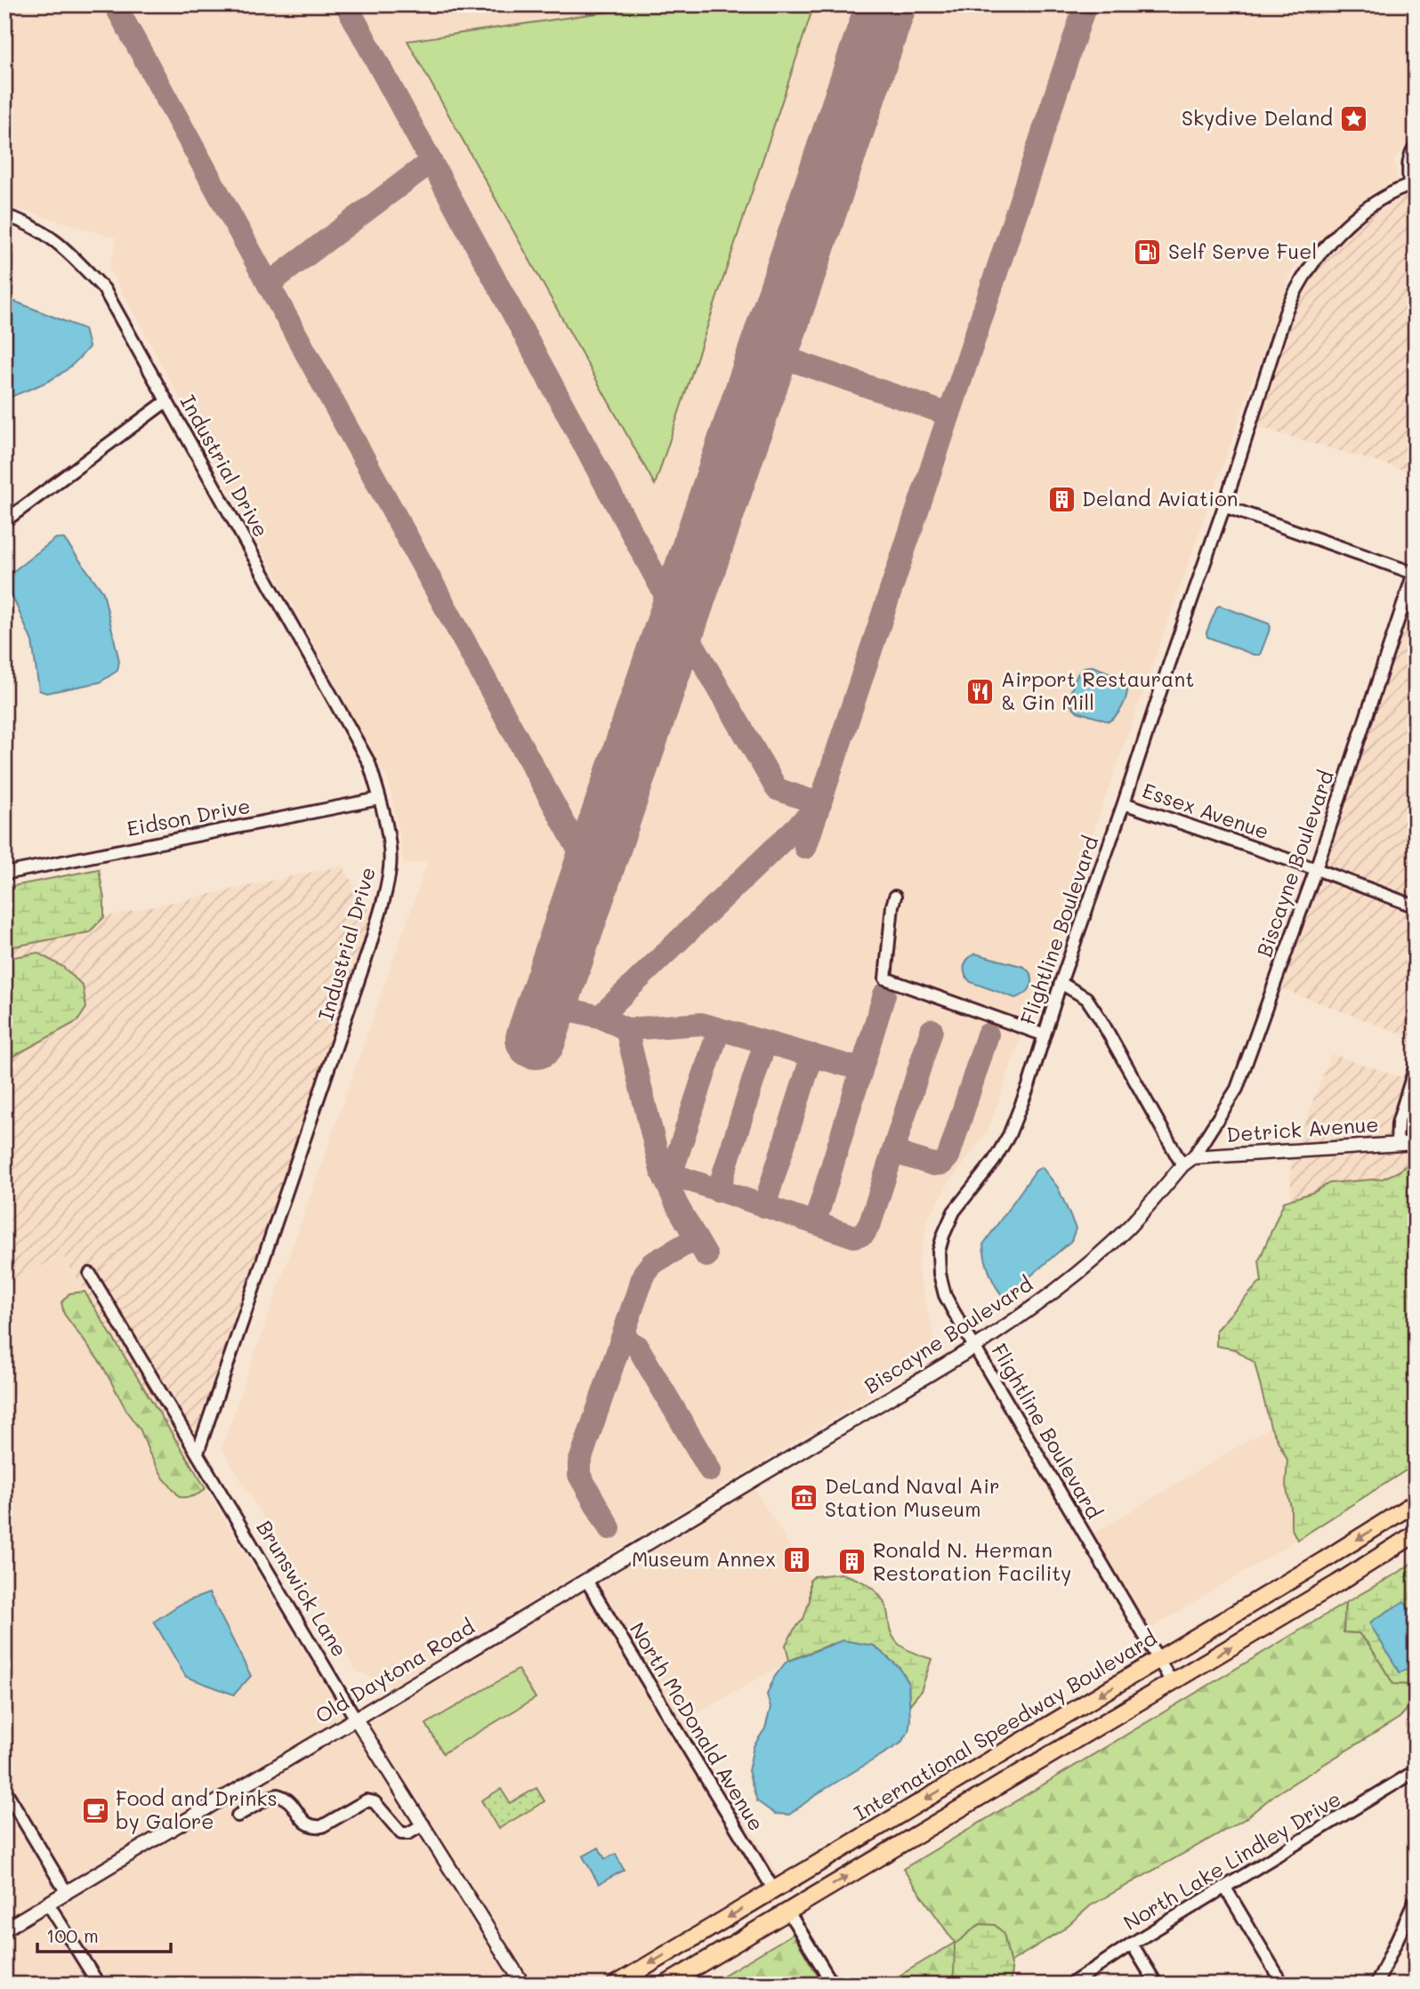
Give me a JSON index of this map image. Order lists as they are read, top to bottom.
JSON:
{
  "streets": {
    "main road": ["International Speedway Boulevard"],
    "street": [
      "Industrial Drive",
      "Essex Avenue",
      "Eidson Drive",
      "Biscayne Boulevard",
      "Flightline Boulevard",
      "Detrick Avenue",
      "Brunswick Lane",
      "Old Daytona Road",
      "North McDonald Avenue",
      "North Lake Lindley Drive"
    ]
  },
  "crossings": [
    ["Industrial Drive", "Eidson Drive"],
    ["Industrial Drive", "Brunswick Lane"],
    ["Essex Avenue", "Biscayne Boulevard"],
    ["Essex Avenue", "Flightline Boulevard"],
    ["Biscayne Boulevard", "Flightline Boulevard"],
    ["Biscayne Boulevard", "Detrick Avenue"],
    ["Biscayne Boulevard", "Old Daytona Road"],
    ["Flightline Boulevard", "International Speedway Boulevard"],
    ["Brunswick Lane", "Old Daytona Road"],
    ["Old Daytona Road", "North McDonald Avenue"],
    ["International Speedway Boulevard", "North McDonald Avenue"]
  ],
  "places": {
    "place": ["Skydive Deland"],
    "fuel station": ["Self Serve Fuel"],
    "building": ["Deland Aviation", "Museum Annex", "Ronald N. Herman Restoration Facility"],
    "restaurant": ["Airport Restaurant & Gin Mill"],
    "museum": ["DeLand Naval Air Station Museum"],
    "cafe": ["Food and Drinks by Galore"]
  },
  "scale_bar": "100 m"
}
